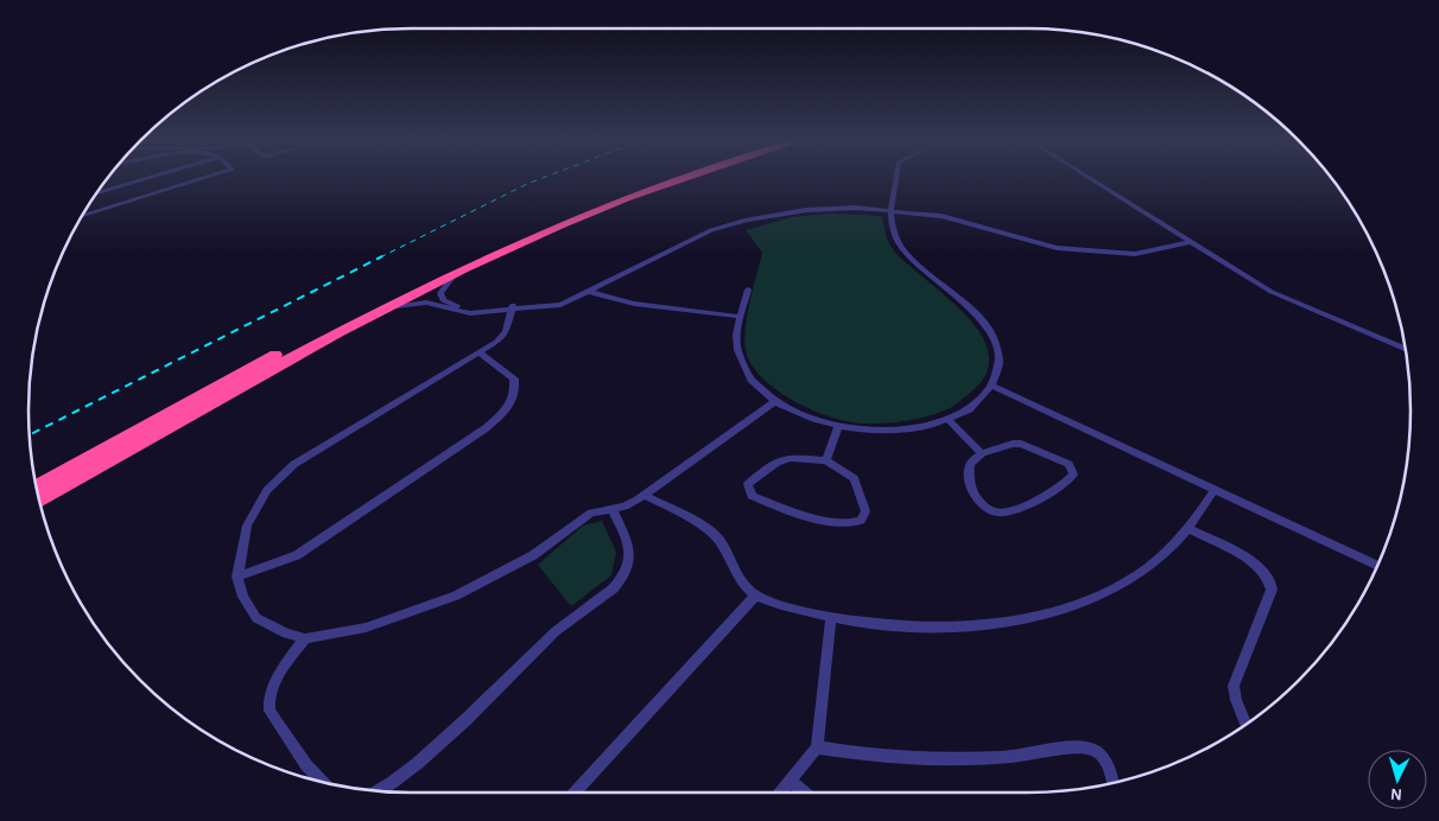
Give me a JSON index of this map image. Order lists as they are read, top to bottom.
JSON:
{
  "north": "bottom"
}
